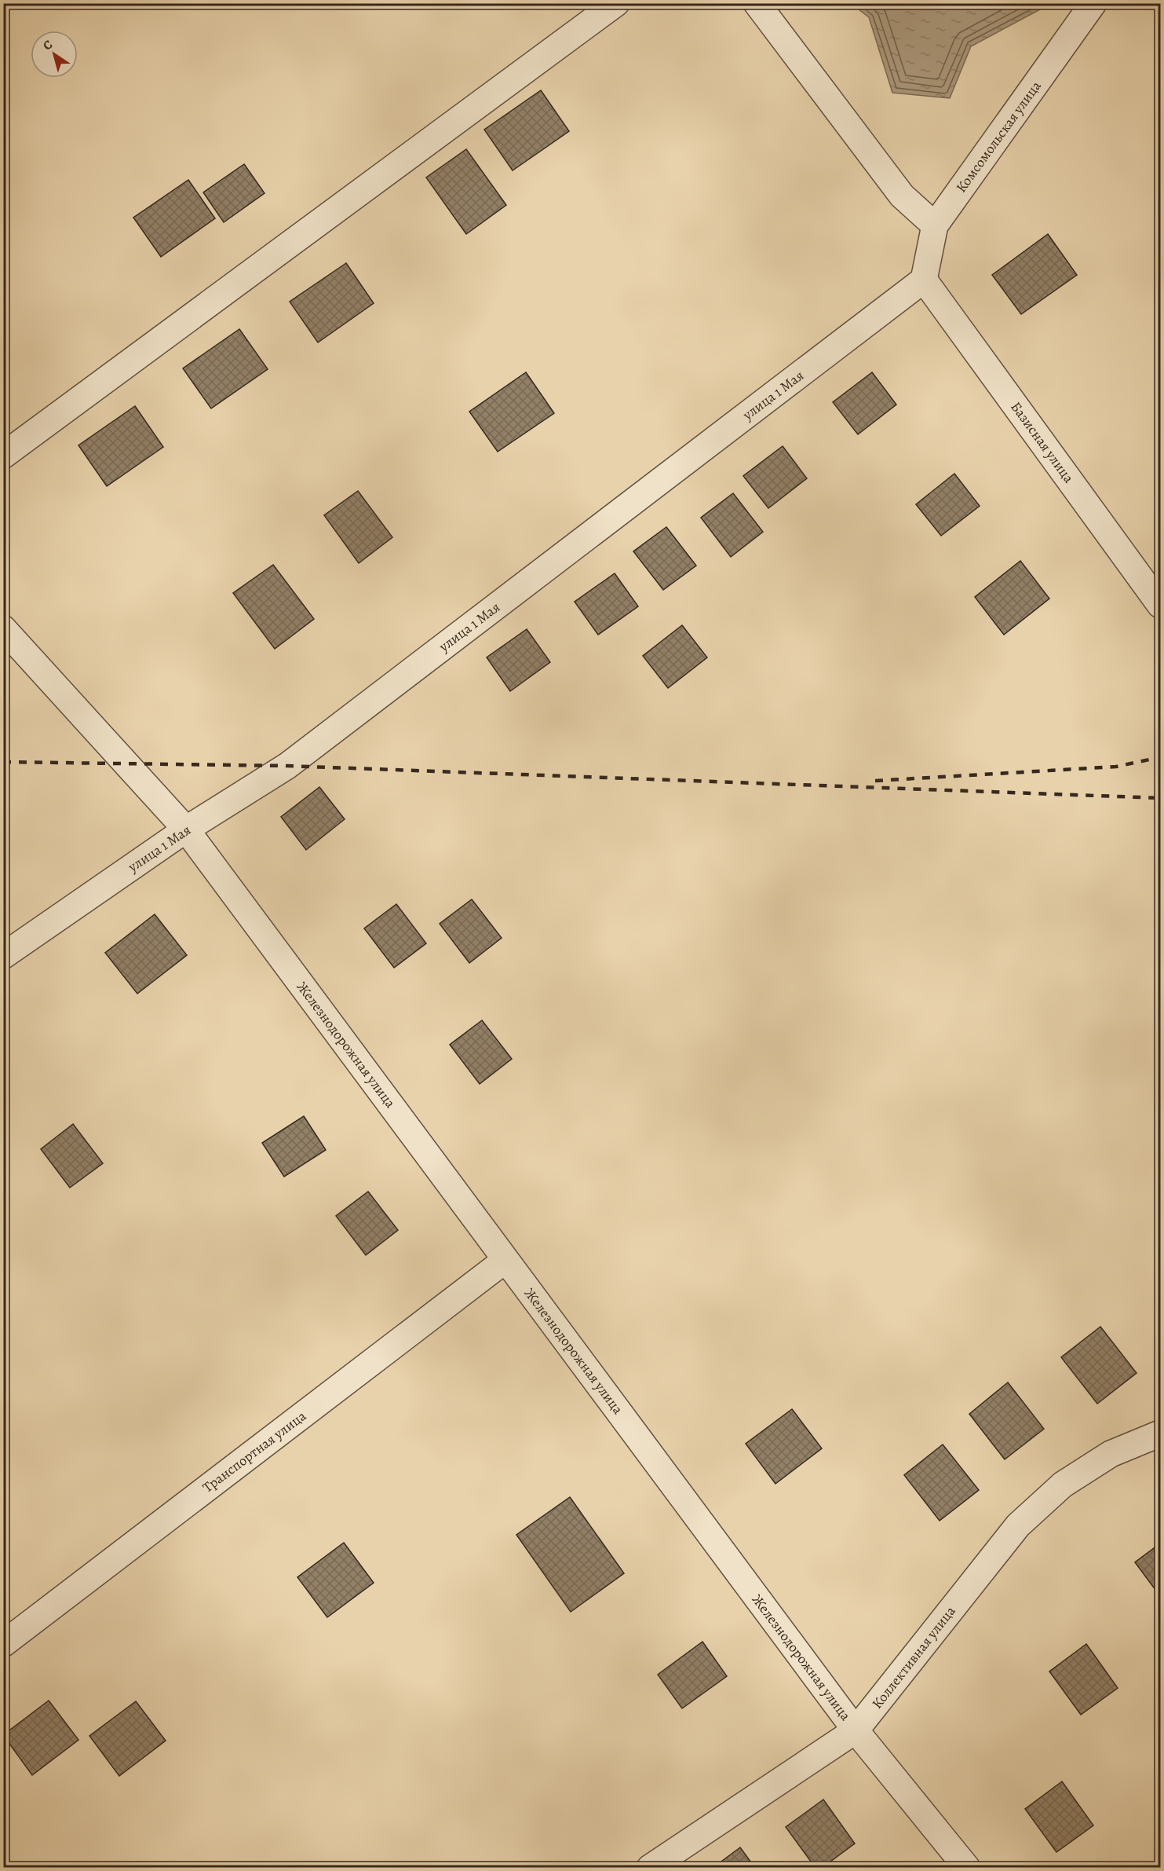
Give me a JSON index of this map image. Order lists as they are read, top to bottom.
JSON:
{
  "streets": {
    "street": [
      "Комсомольская улица",
      "улица 1 Мая",
      "Базисная улица",
      "Железнодорожная улица",
      "Транспортная улица",
      "Коллективная улица"
    ]
  },
  "crossings": [
    ["Комсомольская улица", "улица 1 Мая"],
    ["Комсомольская улица", "Базисная улица"],
    ["улица 1 Мая", "Базисная улица"],
    ["улица 1 Мая", "Железнодорожная улица"],
    ["Железнодорожная улица", "Транспортная улица"],
    ["Железнодорожная улица", "Коллективная улица"]
  ],
  "north": "top left"
}
